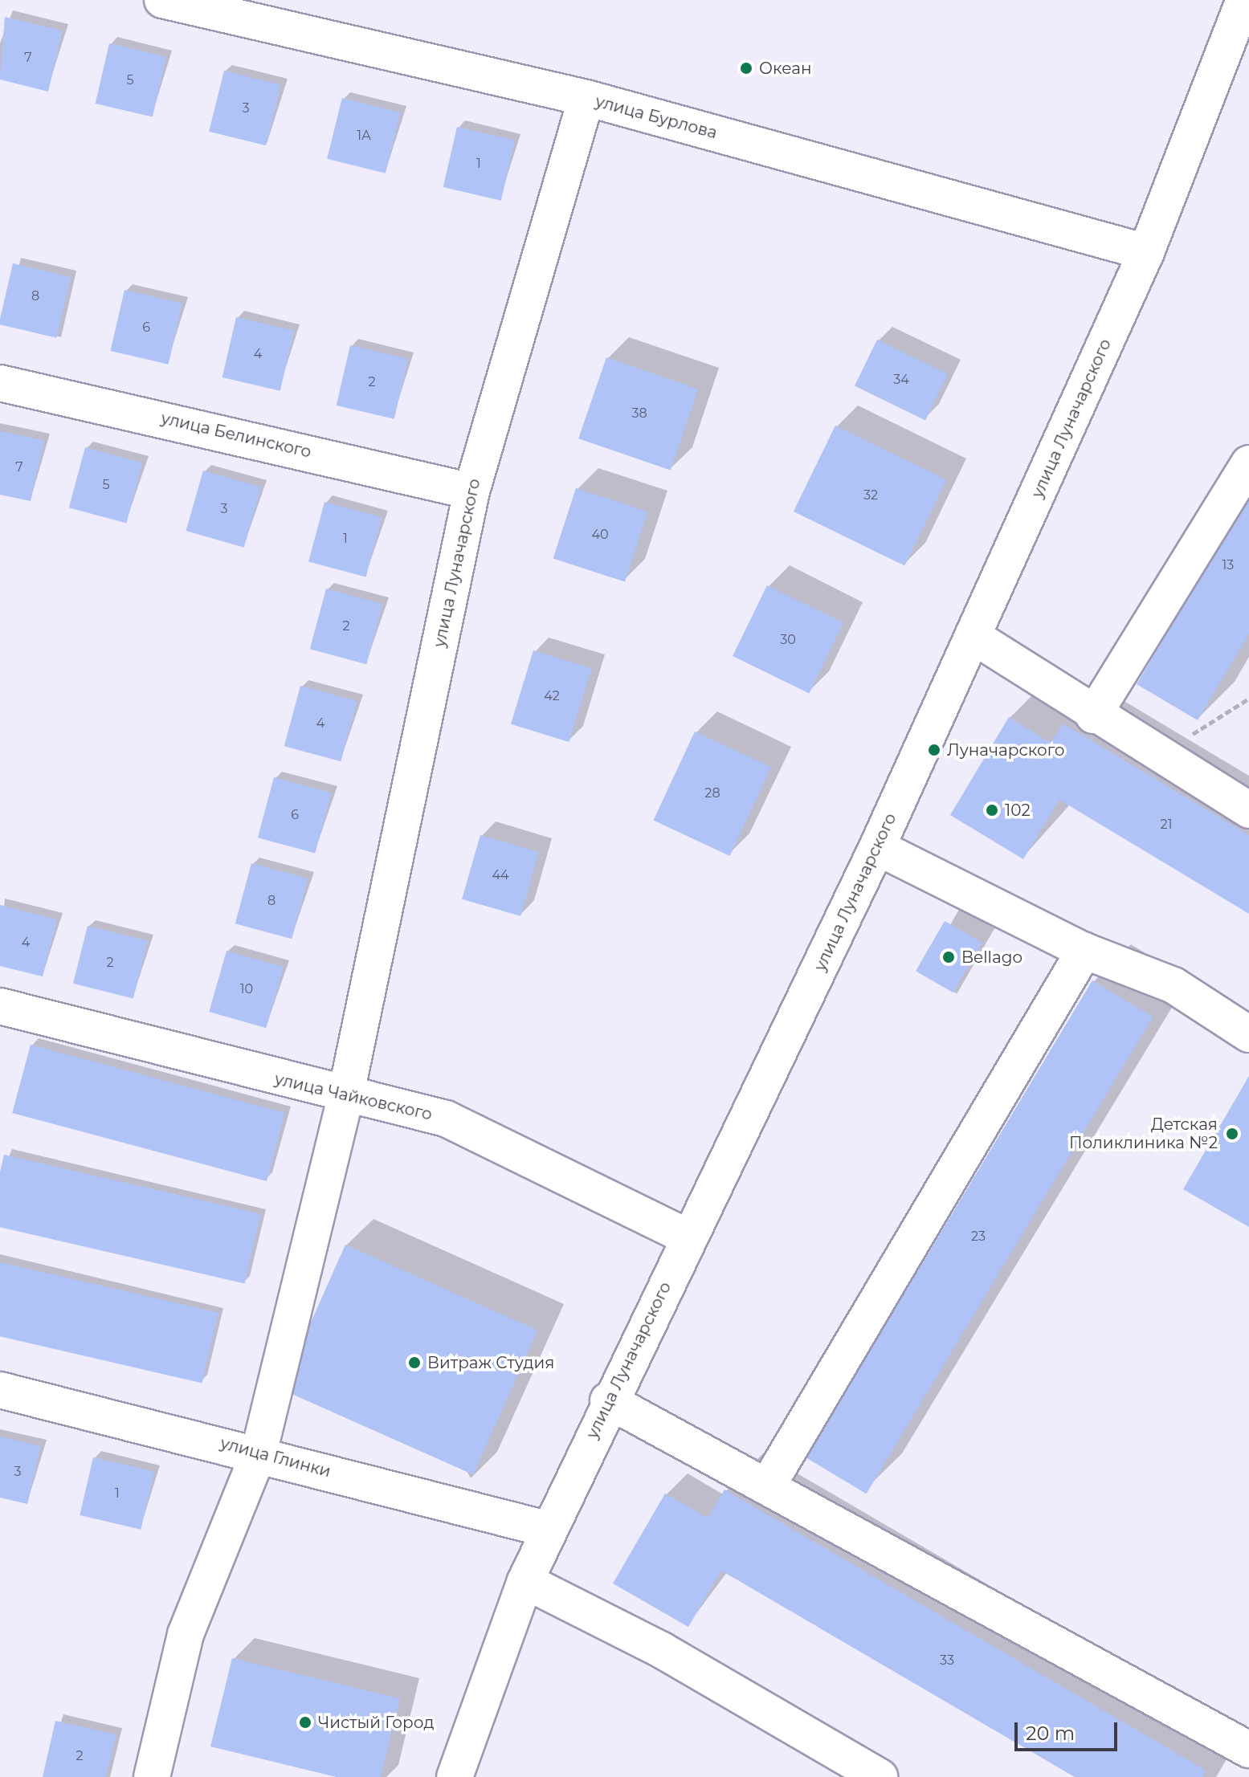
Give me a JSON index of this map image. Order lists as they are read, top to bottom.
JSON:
{
  "streets": {
    "street": [
      "улица Бурлова",
      "улица Луначарского",
      "улица Белинского",
      "улица Чайковского",
      "улица Глинки"
    ]
  },
  "crossings": [
    ["улица Бурлова", "улица Луначарского"],
    ["улица Луначарского", "улица Белинского"],
    ["улица Луначарского", "улица Чайковского"],
    ["улица Луначарского", "улица Глинки"]
  ],
  "places": [
    "Океан",
    "Луначарского",
    "102",
    "Bellago",
    "Детская Поликлиника №2",
    "Витраж Студия",
    "Чистый Город"
  ],
  "house_numbers": [
    "7",
    "5",
    "3",
    "1А",
    "1",
    "8",
    "6",
    "4",
    "34",
    "2",
    "38",
    "7",
    "5",
    "32",
    "3",
    "40",
    "1",
    "13",
    "2",
    "30",
    "42",
    "4",
    "28",
    "6",
    "21",
    "44",
    "8",
    "4",
    "2",
    "10",
    "23",
    "3",
    "1",
    "33",
    "2"
  ],
  "scale_bar": "20 m"
}
